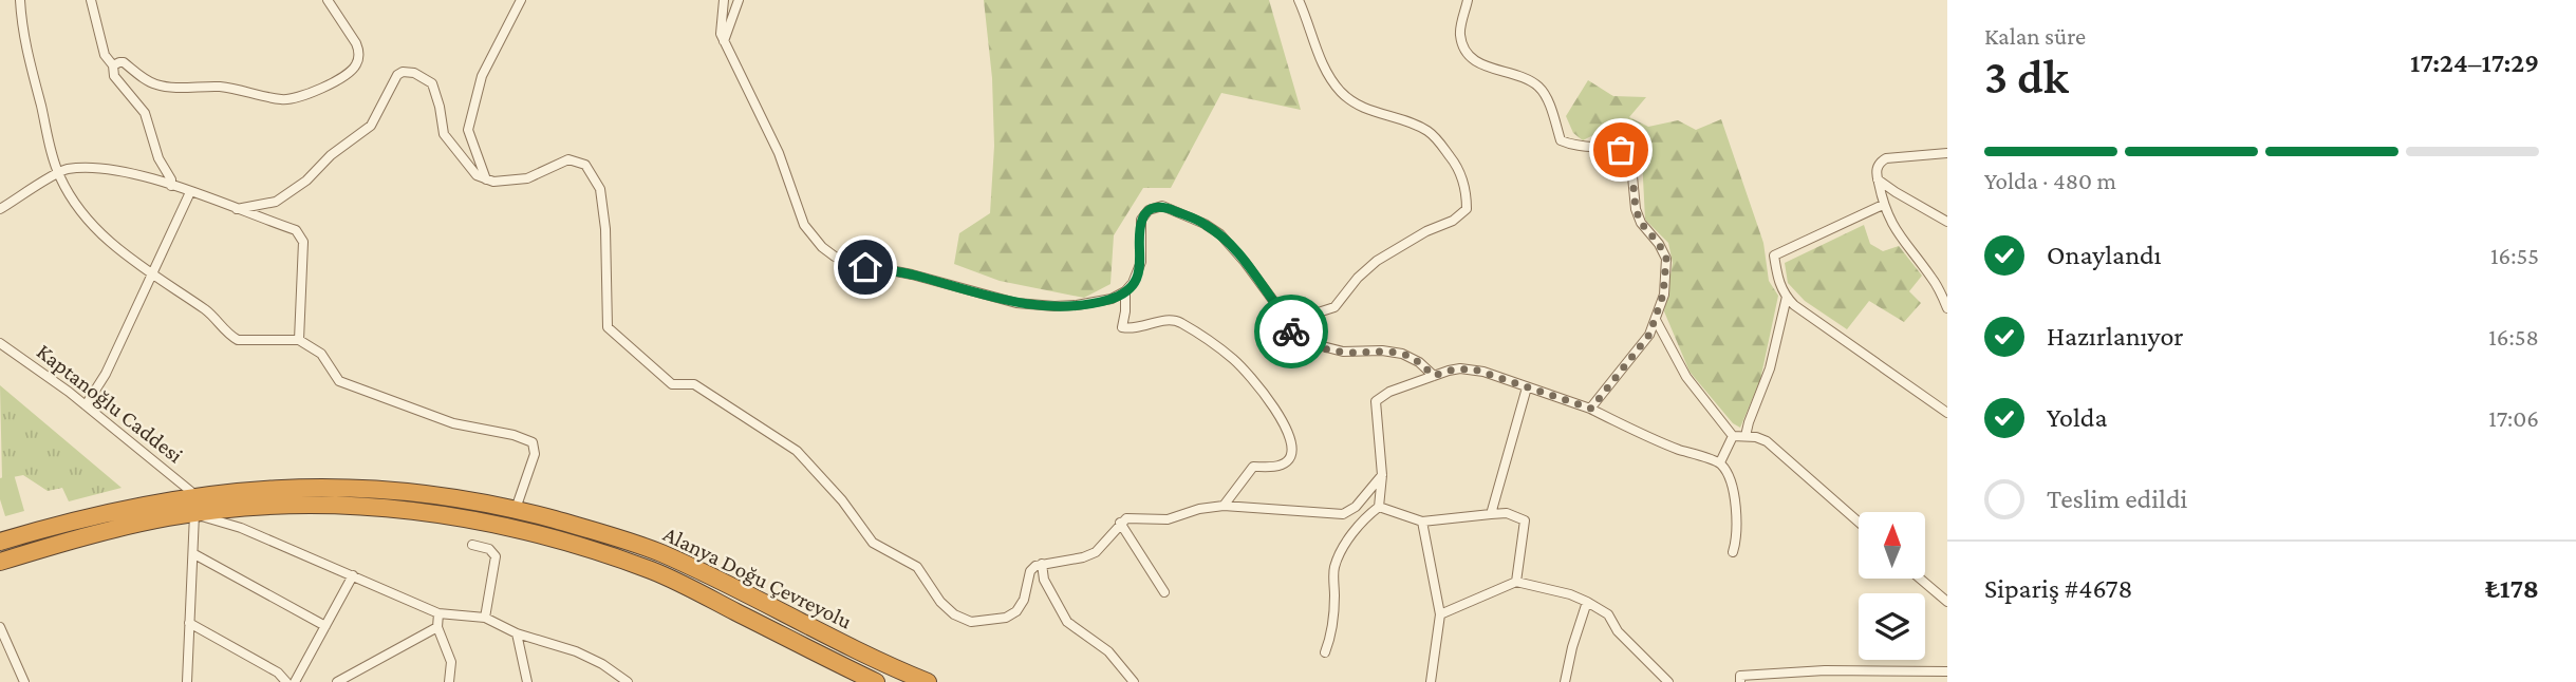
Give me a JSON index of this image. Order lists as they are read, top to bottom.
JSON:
{
  "streets": {
    "highway": ["Alanya Doğu Çevreyolu"],
    "street": ["Kaptanoğlu Caddesi"]
  },
  "crossings": [
    ["Kaptanoğlu Caddesi", "Alanya Doğu Çevreyolu"]
  ],
  "north": "top",
  "page": {
    "heading": ["3 dk", "Kalan süre", "17:24–17:29"],
    "panel": ["Sipariş #4678", "₺178"],
    "bar": "Yolda · 480 m",
    "list": [
      ["Onaylandı", "16:55"],
      ["Hazırlanıyor", "16:58"],
      ["Yolda", "17:06"],
      "Teslim edildi"
    ]
  }
}
